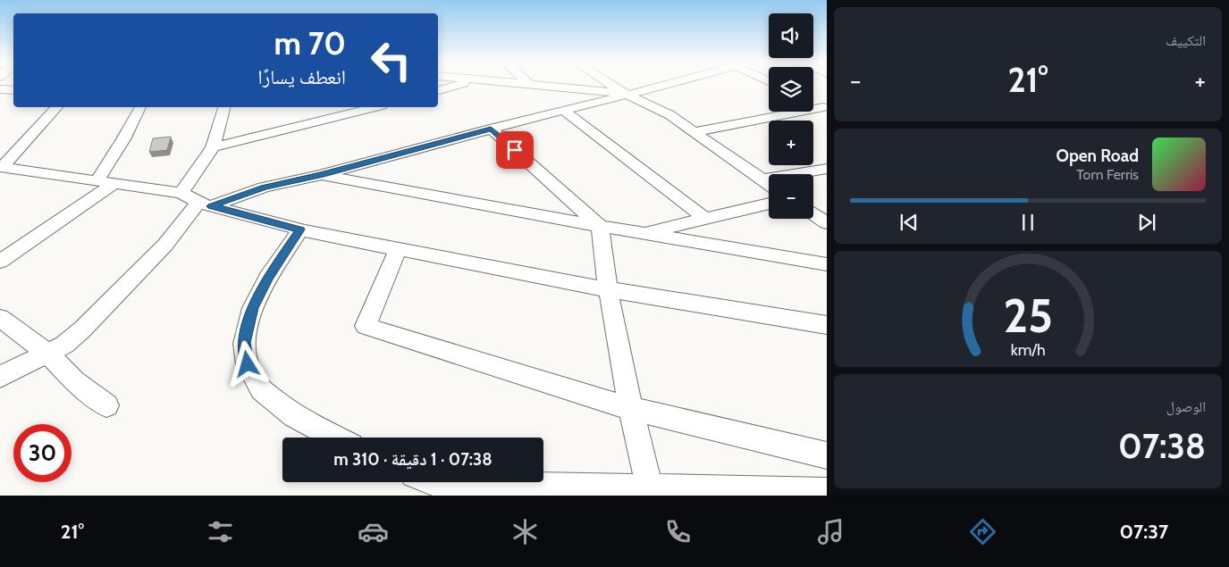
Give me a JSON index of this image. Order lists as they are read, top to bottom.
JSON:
{
  "page": {
    "tile": [
      "التكييف",
      ["الوصول", "07:38"]
    ],
    "map_buttons": ["+", "−"],
    "turn": ["70 m", "انعطف يسارًا"],
    "heat": ["−", "21°", "+"],
    "song": ["Open Road", "Tom Ferris"],
    "limit": "30",
    "trip": "07:38 · 1 دقيقة · 310 m",
    "tabs": ["07:37", "21°"],
    "gauge": ["25", "km/h"]
  }
}
